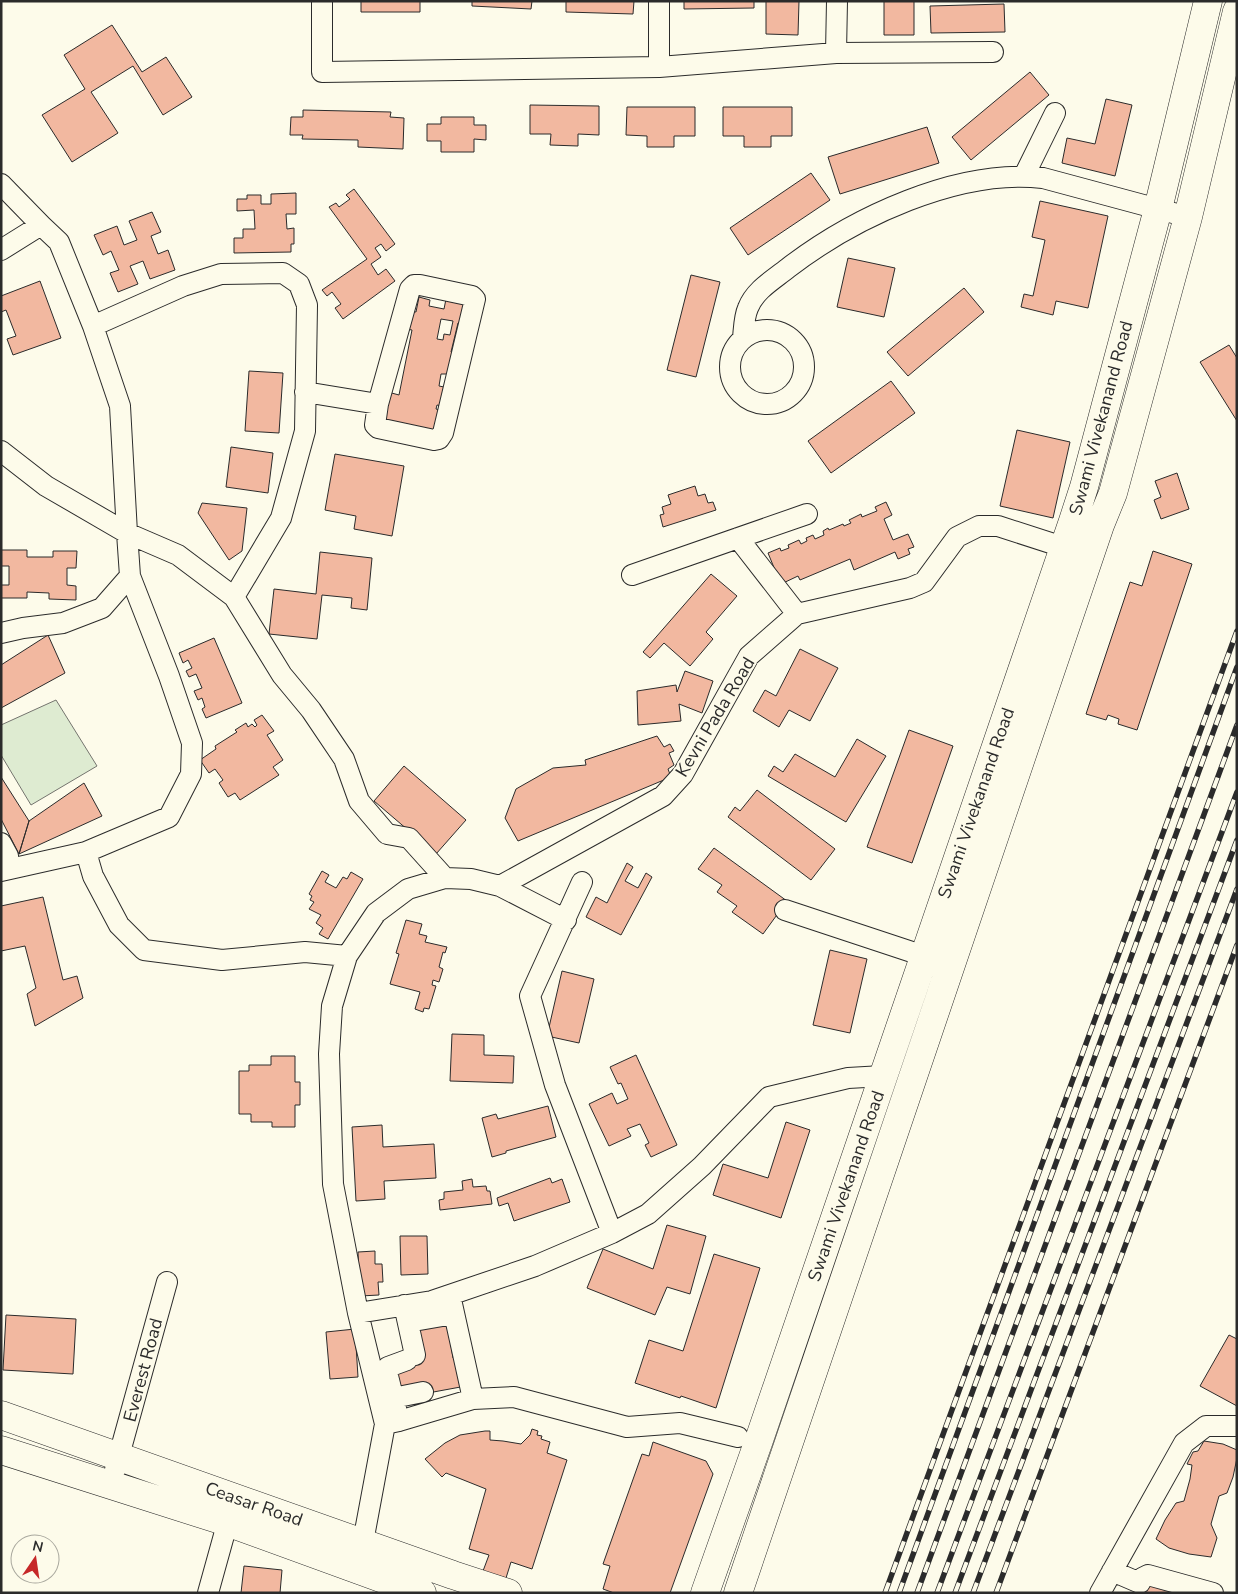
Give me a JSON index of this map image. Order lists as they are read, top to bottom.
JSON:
{
  "streets": {
    "main road": ["Swami Vivekanand Road", "Ceasar Road"],
    "street": ["Kevni Pada Road", "Everest Road"]
  },
  "crossings": [
    ["Swami Vivekanand Road", "Kevni Pada Road"],
    ["Everest Road", "Ceasar Road"]
  ],
  "north": "top"
}
